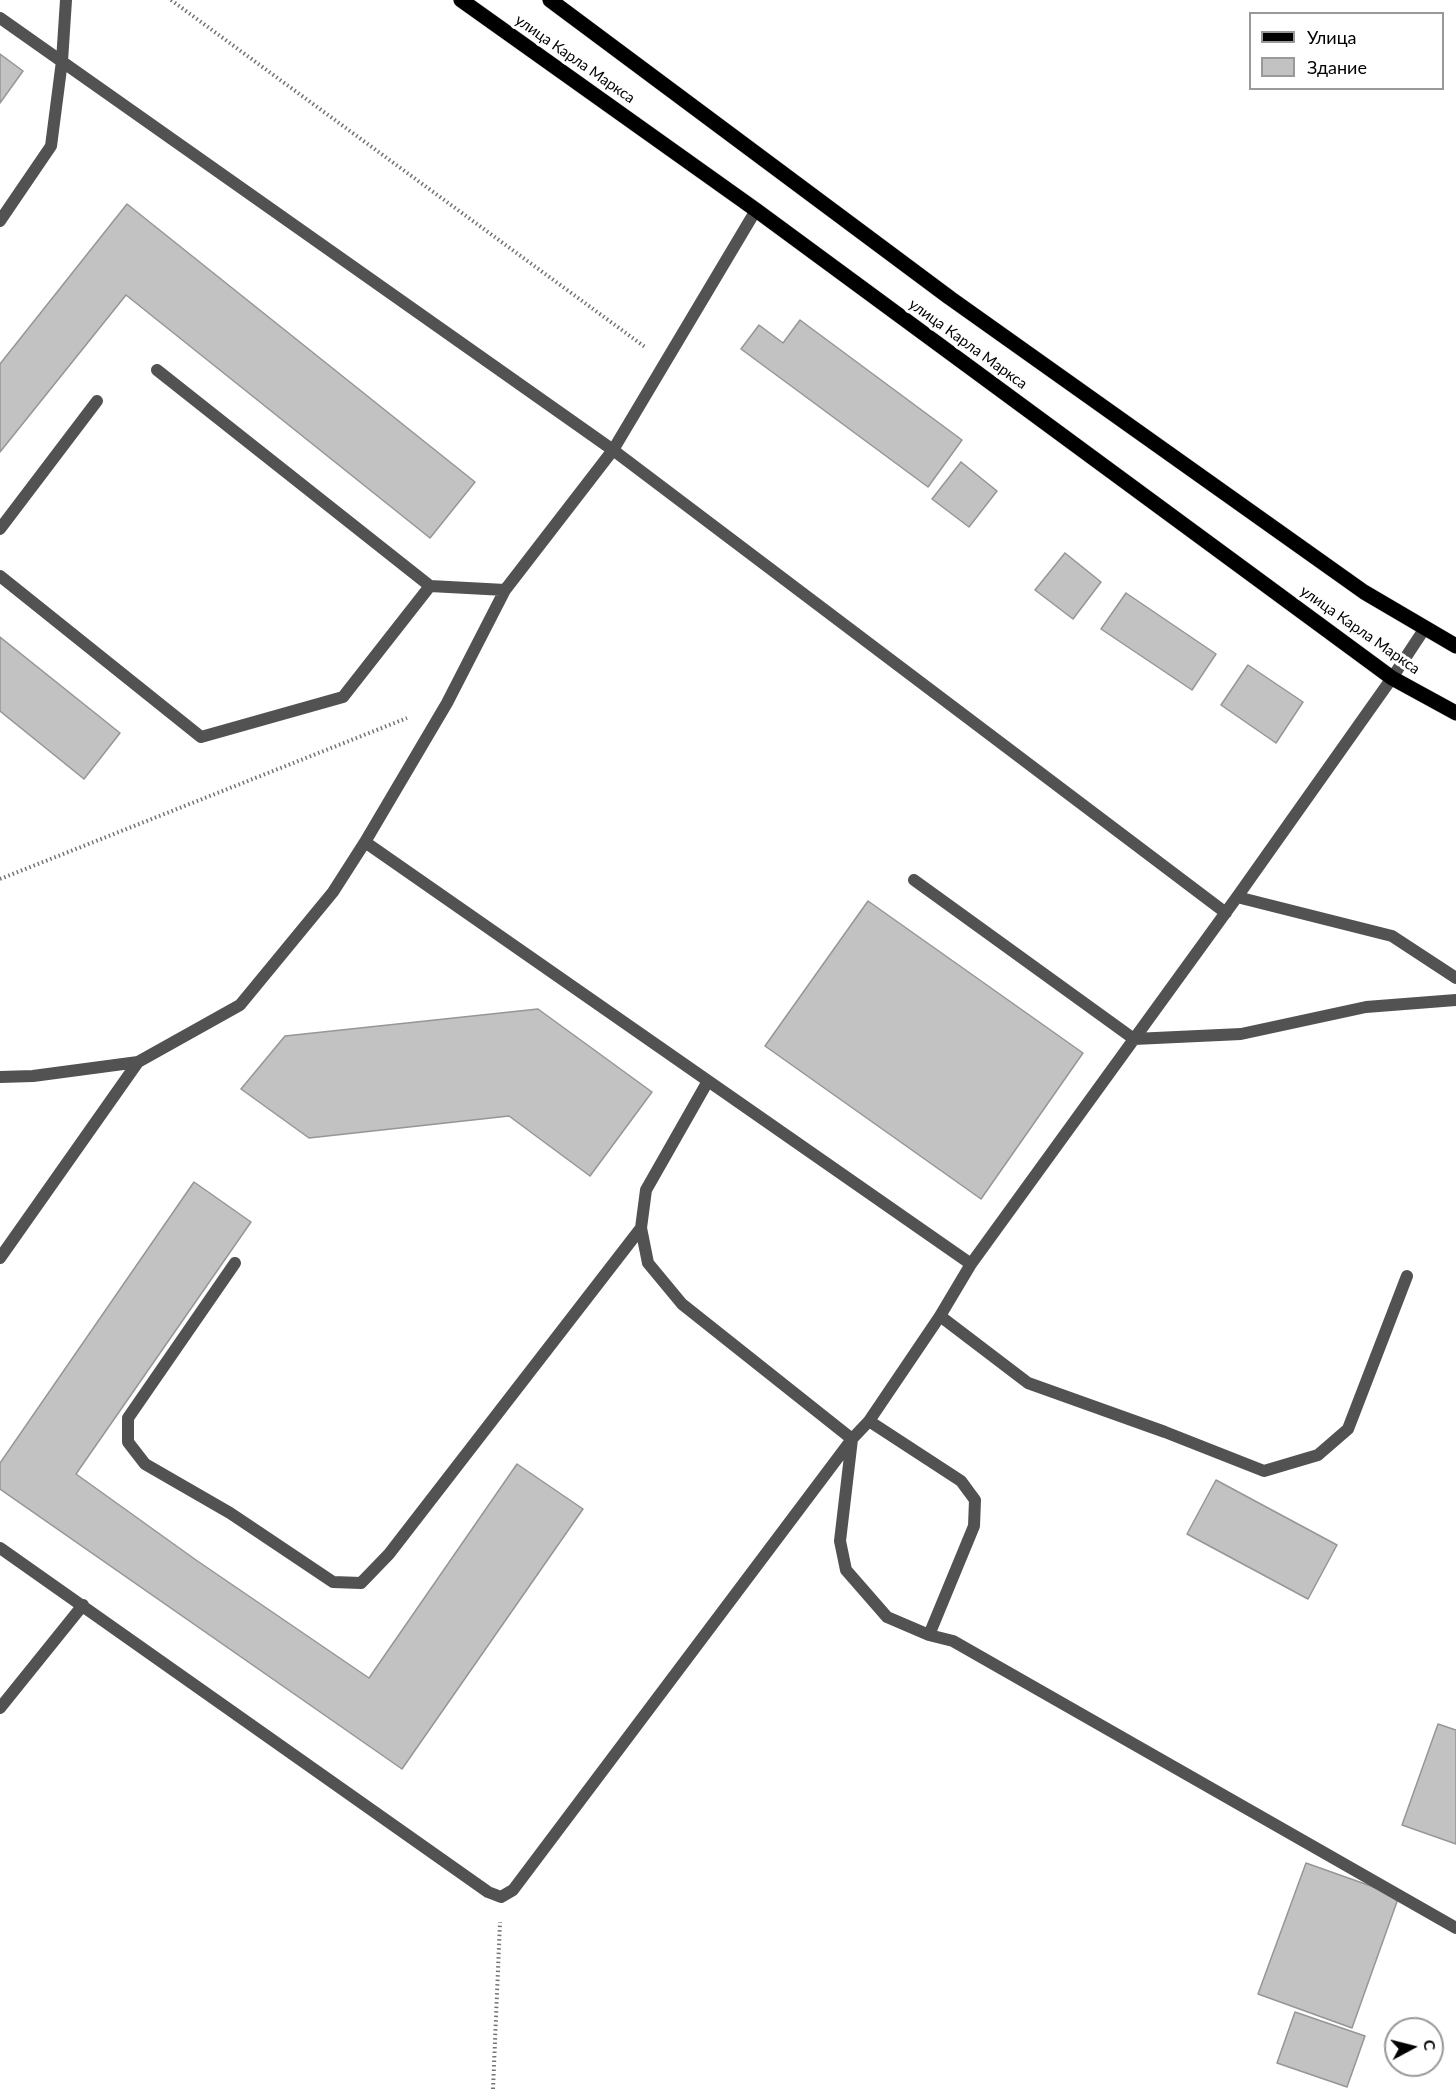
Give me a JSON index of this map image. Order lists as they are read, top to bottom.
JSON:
{
  "streets": {
    "main road": ["улица Карла Маркса"]
  },
  "legend": ["Улица", "Здание"],
  "north": "right"
}
